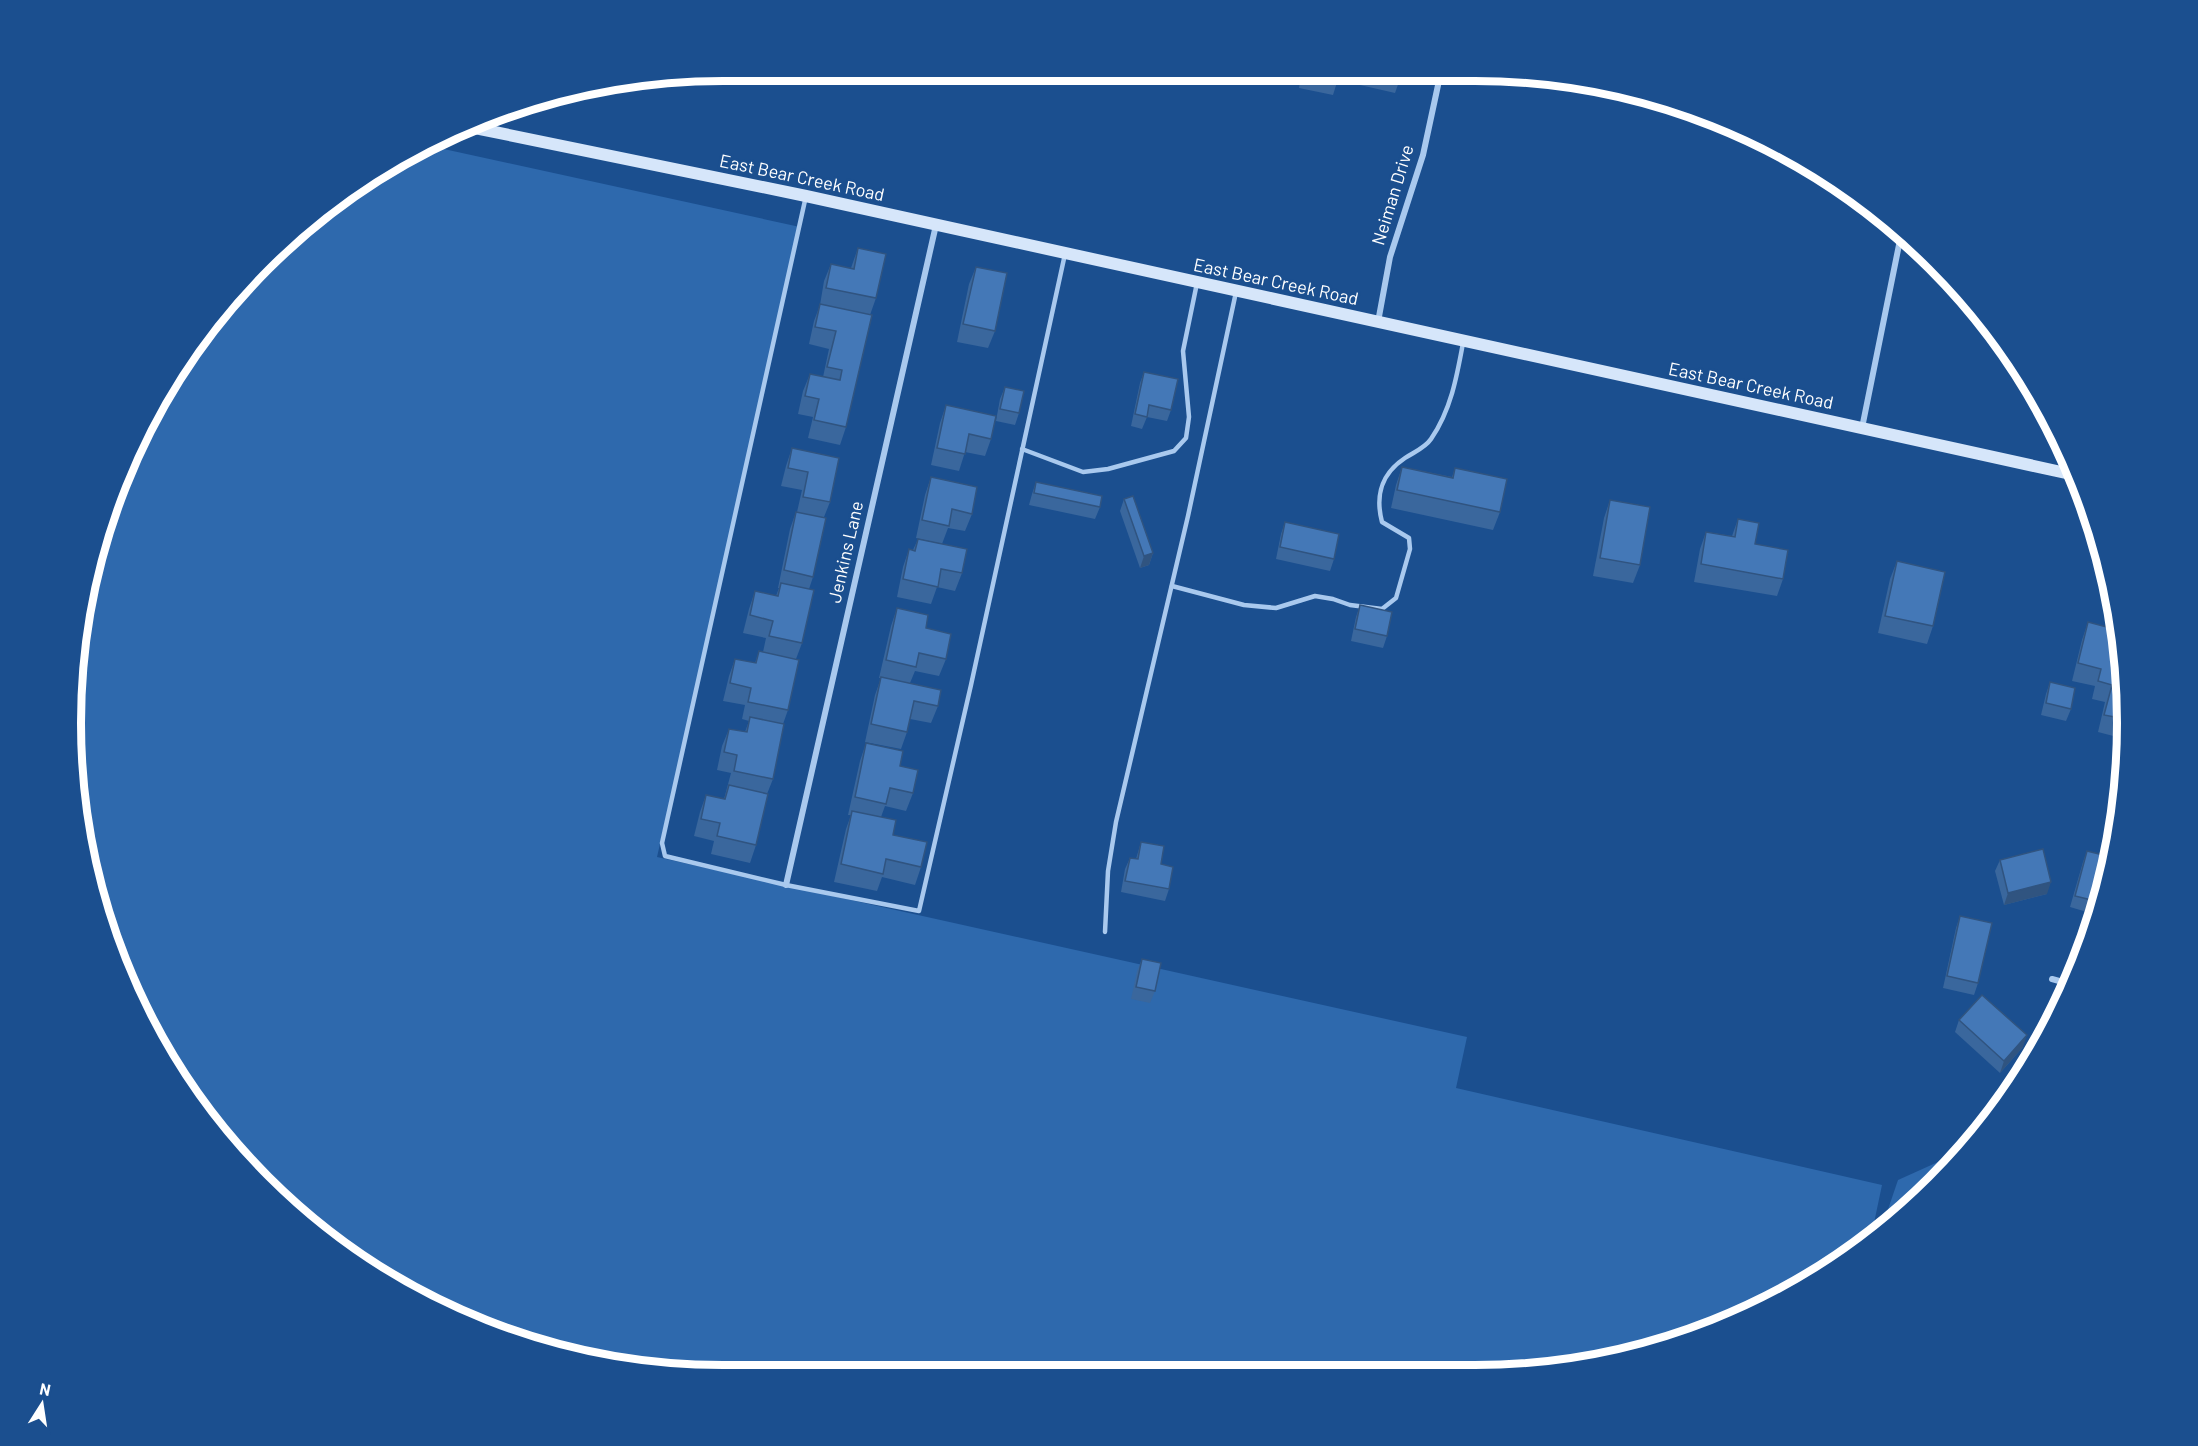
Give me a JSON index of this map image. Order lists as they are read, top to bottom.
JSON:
{
  "streets": {
    "main road": ["East Bear Creek Road"],
    "street": ["Neiman Drive", "Jenkins Lane"]
  },
  "crossings": [
    ["East Bear Creek Road", "Neiman Drive"],
    ["East Bear Creek Road", "Jenkins Lane"]
  ],
  "north": "top"
}
